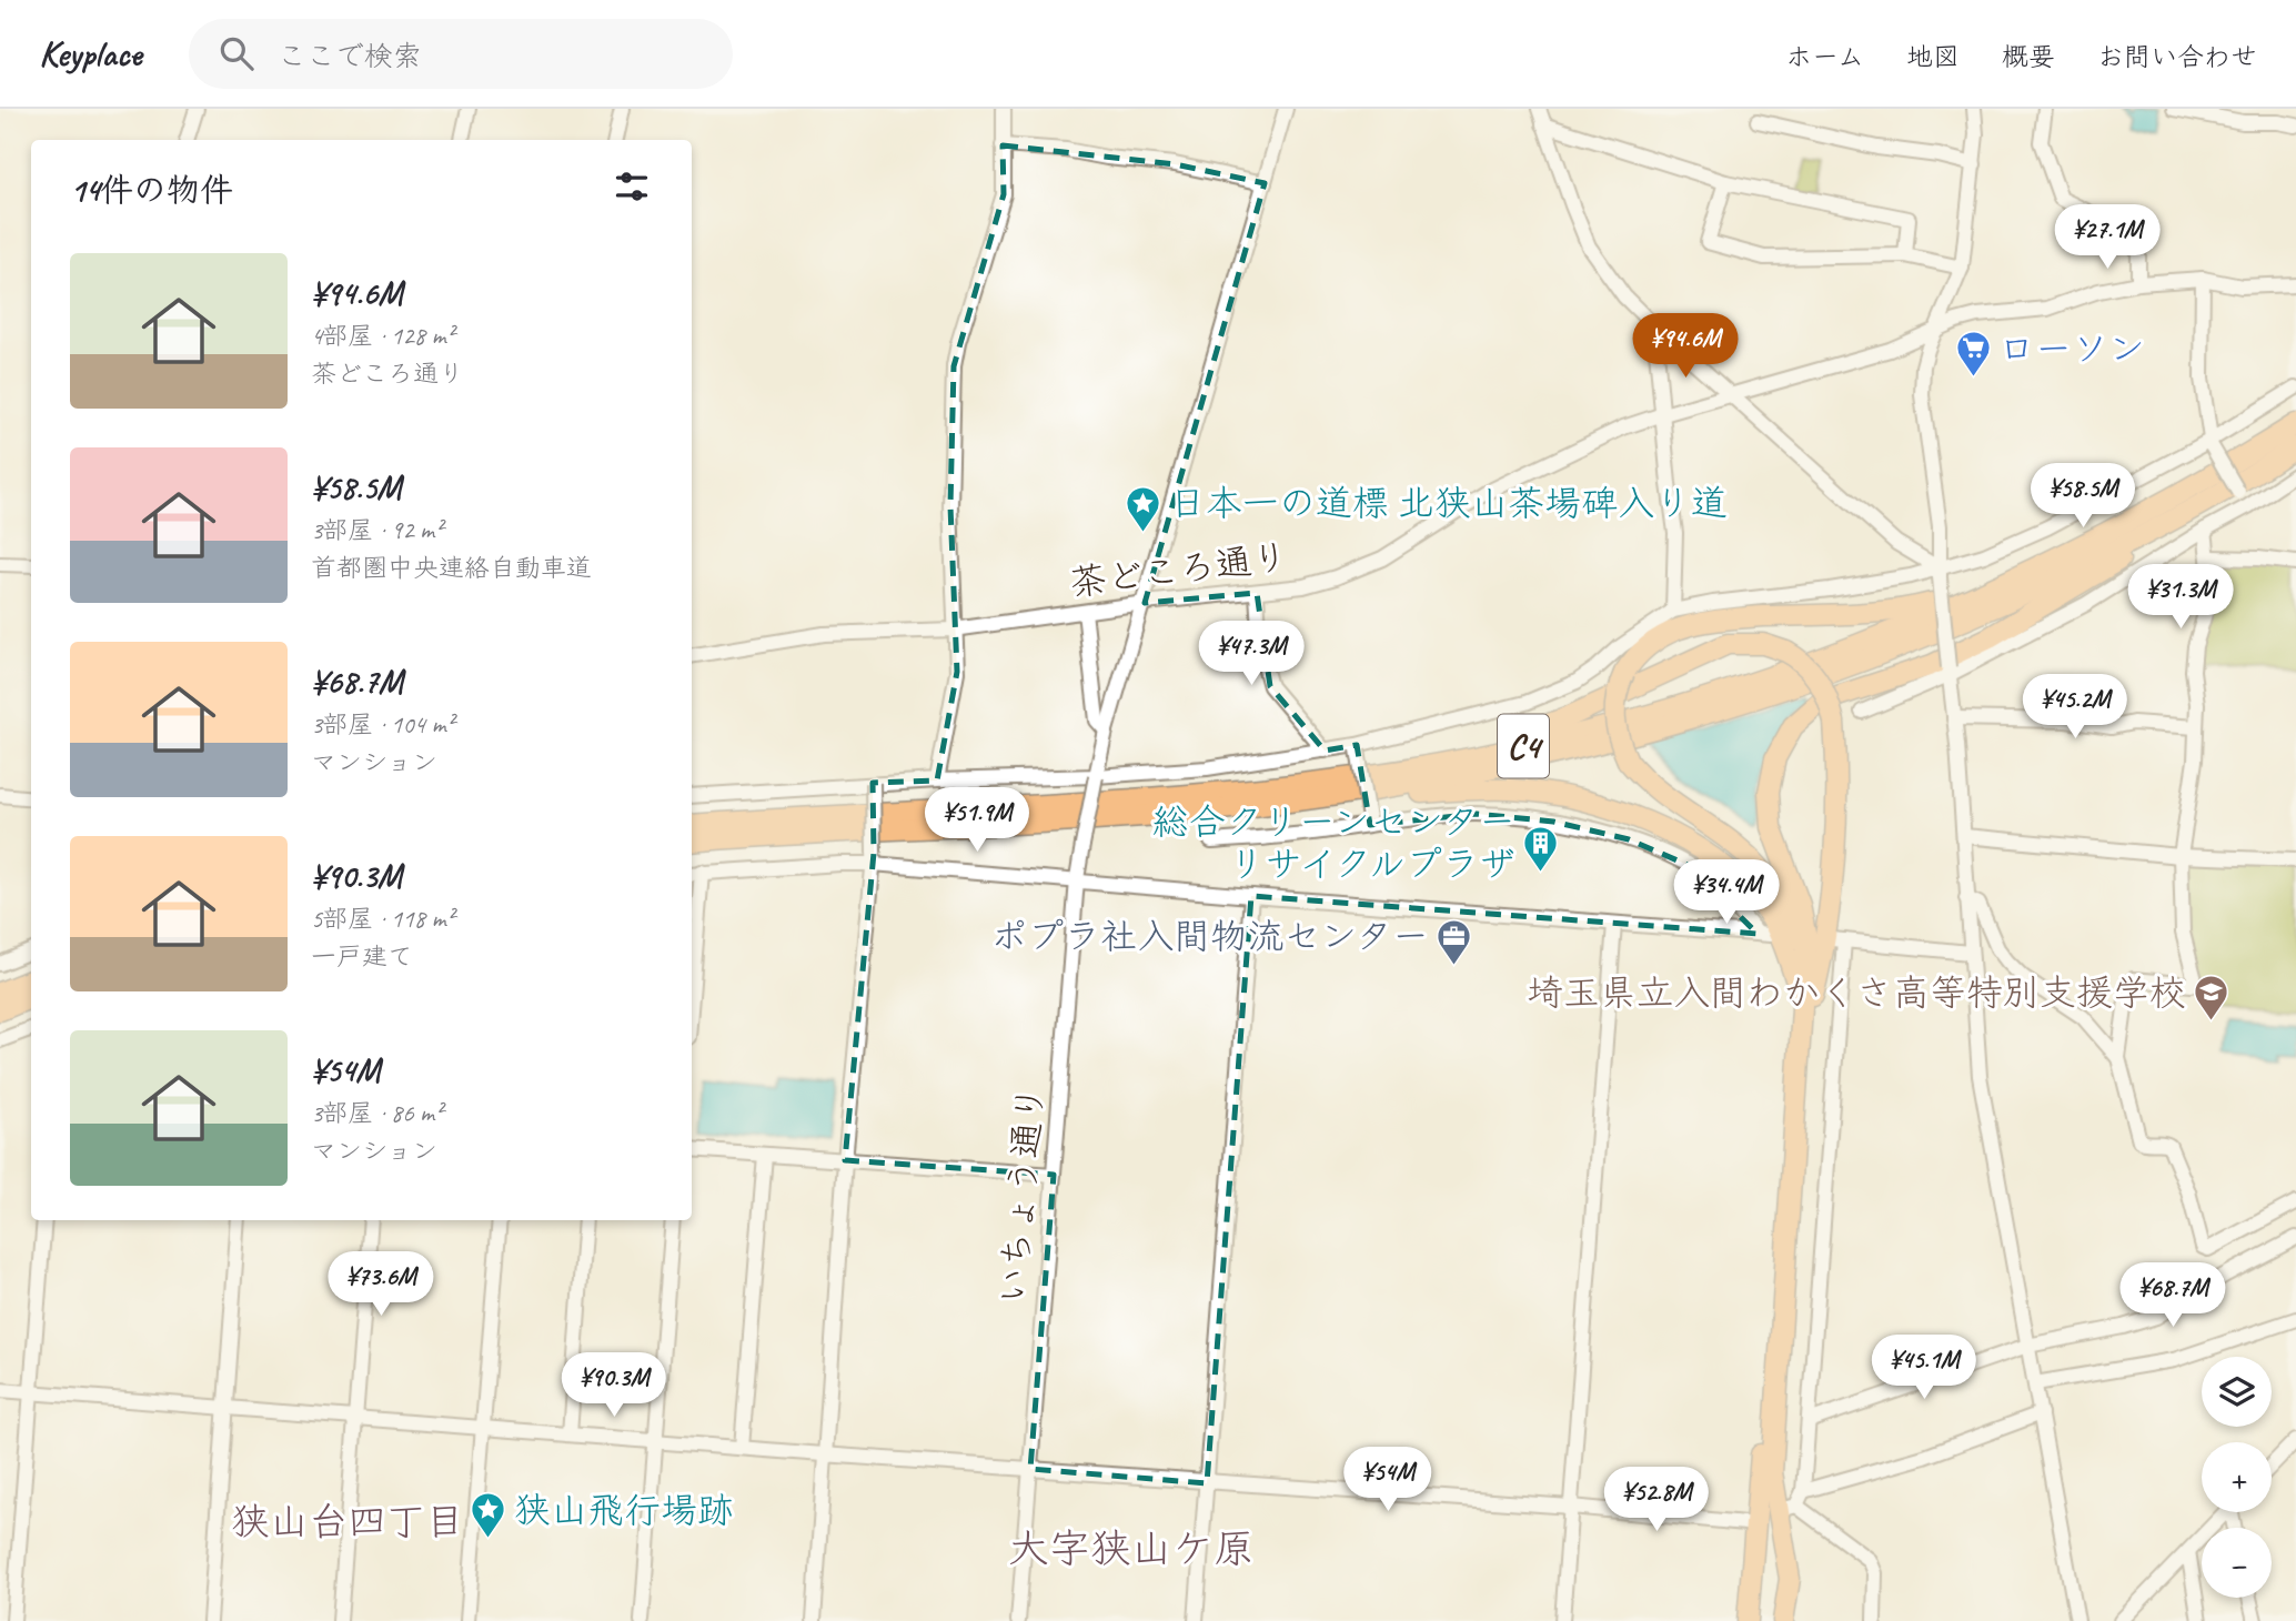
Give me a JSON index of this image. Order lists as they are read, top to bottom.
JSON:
{
  "streets": {
    "highway": ["C4"],
    "street": ["茶どころ通り", "いちょう通り"]
  },
  "crossings": [
    ["茶どころ通り", "いちょう通り"]
  ],
  "districts": ["狭山台四丁目", "大字狭山ケ原"],
  "places": {
    "supermarket": ["ローソン"],
    "place": ["日本一の道標 北狭山茶場碑入り道", "狭山飛行場跡"],
    "building": ["総合クリーンセンター リサイクルプラザ"],
    "office": ["ポプラ社入間物流センター"],
    "school or university": ["埼玉県立入間わかくさ高等特別支援学校"]
  },
  "page": {
    "header": "Keyplace",
    "search": "ここで検索",
    "nav": [
      "ホーム",
      "地図",
      "概要",
      "お問い合わせ"
    ],
    "heading": "14件の物件",
    "price": [
      "¥27.1M",
      "¥94.6M",
      "¥58.5M",
      "¥31.3M",
      "¥47.3M",
      "¥45.2M",
      "¥51.9M",
      "¥34.4M",
      "¥73.6M",
      "¥68.7M",
      "¥45.1M",
      "¥90.3M",
      "¥54M",
      "¥52.8M"
    ],
    "list": [
      {
        "name": "¥94.6M",
        "note": "4部屋 · 128 m² · 茶どころ通り"
      },
      {
        "name": "¥58.5M",
        "note": "3部屋 · 92 m² · 首都圏中央連絡自動車道"
      },
      {
        "name": "¥68.7M",
        "note": "3部屋 · 104 m² · マンション"
      },
      {
        "name": "¥90.3M",
        "note": "5部屋 · 118 m² · 一戸建て"
      },
      {
        "name": "¥54M",
        "note": "3部屋 · 86 m² · マンション"
      }
    ],
    "map_buttons": ["+", "−"]
  }
}
